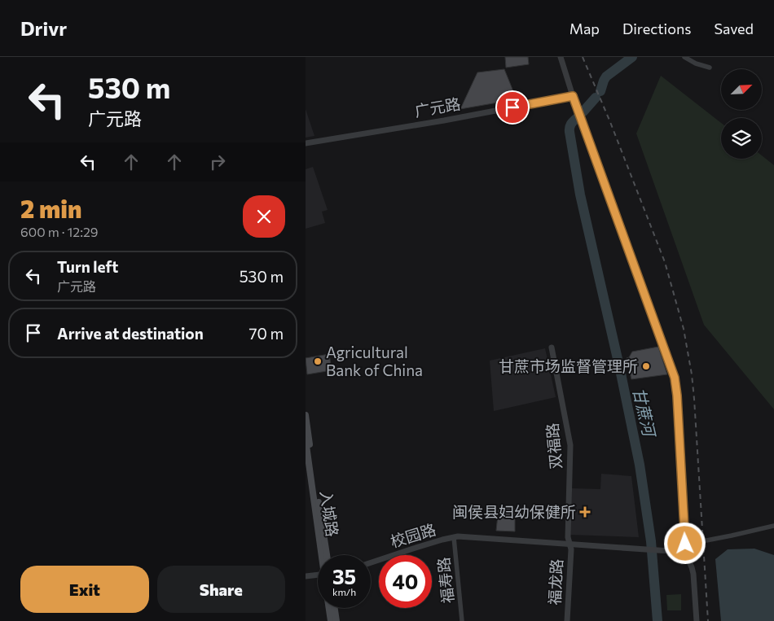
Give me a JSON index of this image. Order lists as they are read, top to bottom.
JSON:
{
  "streets": {
    "main road": ["入城路"],
    "street": [
      "广元路",
      "双福路",
      "校园路",
      "福寿路",
      "福龙路"
    ]
  },
  "crossings": [
    ["双福路", "校园路"],
    ["双福路", "福龙路"],
    ["校园路", "福寿路"],
    ["校园路", "福龙路"]
  ],
  "water": ["甘蔗河"],
  "places": {
    "other": ["Agricultural Bank of China", "甘蔗市场监督管理所"],
    "health": ["闽侯县妇幼保健所"]
  },
  "north": "top right",
  "page": {
    "header": "Drivr",
    "nav": ["Map", "Directions", "Saved"],
    "turn": ["530 m", "广元路"],
    "heading": ["2 min", "600 m · 12:29"],
    "list": [
      {
        "name": "Turn left",
        "note": "广元路",
        "value": "530 m"
      },
      {
        "name": "Arrive at destination",
        "value": "70 m"
      }
    ],
    "speed": "35 km/h",
    "limit": "40",
    "buttons": ["Exit", "Share"]
  }
}
